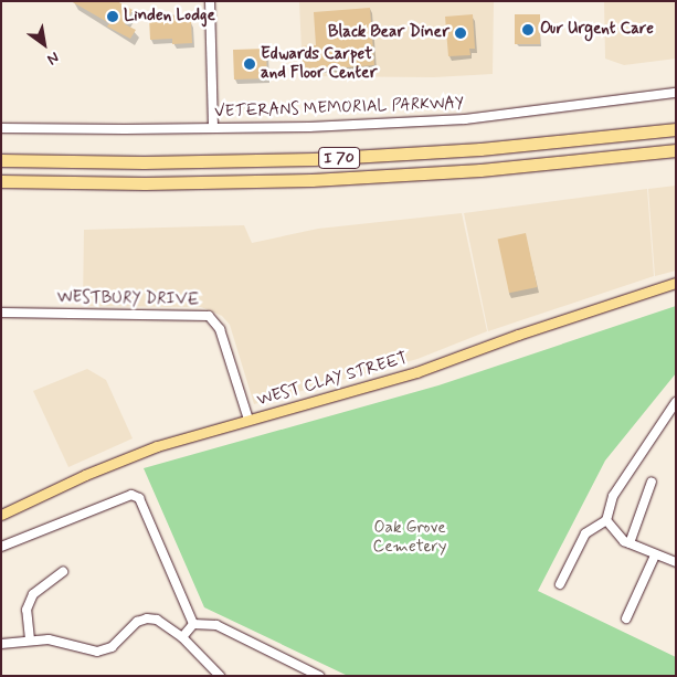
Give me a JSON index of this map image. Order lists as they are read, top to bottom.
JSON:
{
  "streets": {
    "highway": ["I 70"],
    "main road": ["WEST CLAY STREET"],
    "street": ["VETERANS MEMORIAL PARKWAY", "WESTBURY DRIVE"]
  },
  "crossings": [
    ["WESTBURY DRIVE", "WEST CLAY STREET"]
  ],
  "parks": ["Oak Grove Cemetery"],
  "places": [
    "Linden Lodge",
    "Our Urgent Care",
    "Black Bear Diner",
    "Edwards Carpet and Floor Center"
  ],
  "north": "bottom right"
}
